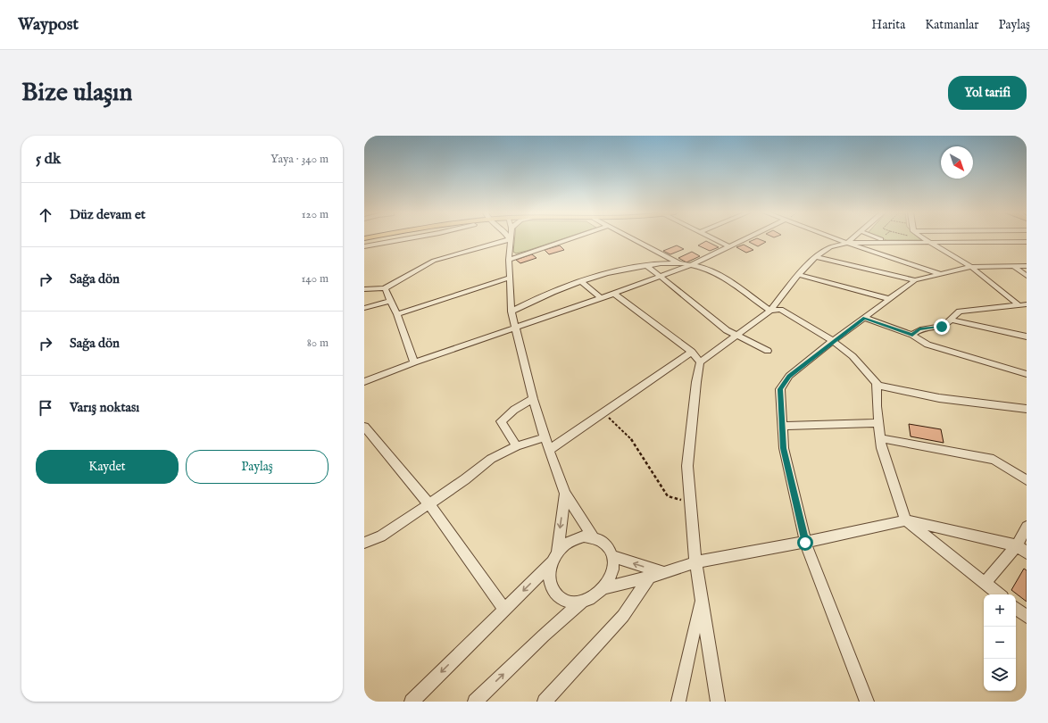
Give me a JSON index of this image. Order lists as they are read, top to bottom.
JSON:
{
  "north": "bottom right",
  "page": {
    "header": "Waypost",
    "nav": ["Harita", "Katmanlar", "Paylaş"],
    "buttons": [
      "Yol tarifi",
      ["Kaydet", "Paylaş"]
    ],
    "title": "Bize ulaşın",
    "heading": ["5 dk", "Yaya · 340 m"],
    "list": [
      ["Düz devam et", "120 m"],
      ["Sağa dön", "140 m"],
      ["Sağa dön", "80 m"],
      "Varış noktası"
    ],
    "map_buttons": ["+", "−"]
  }
}
